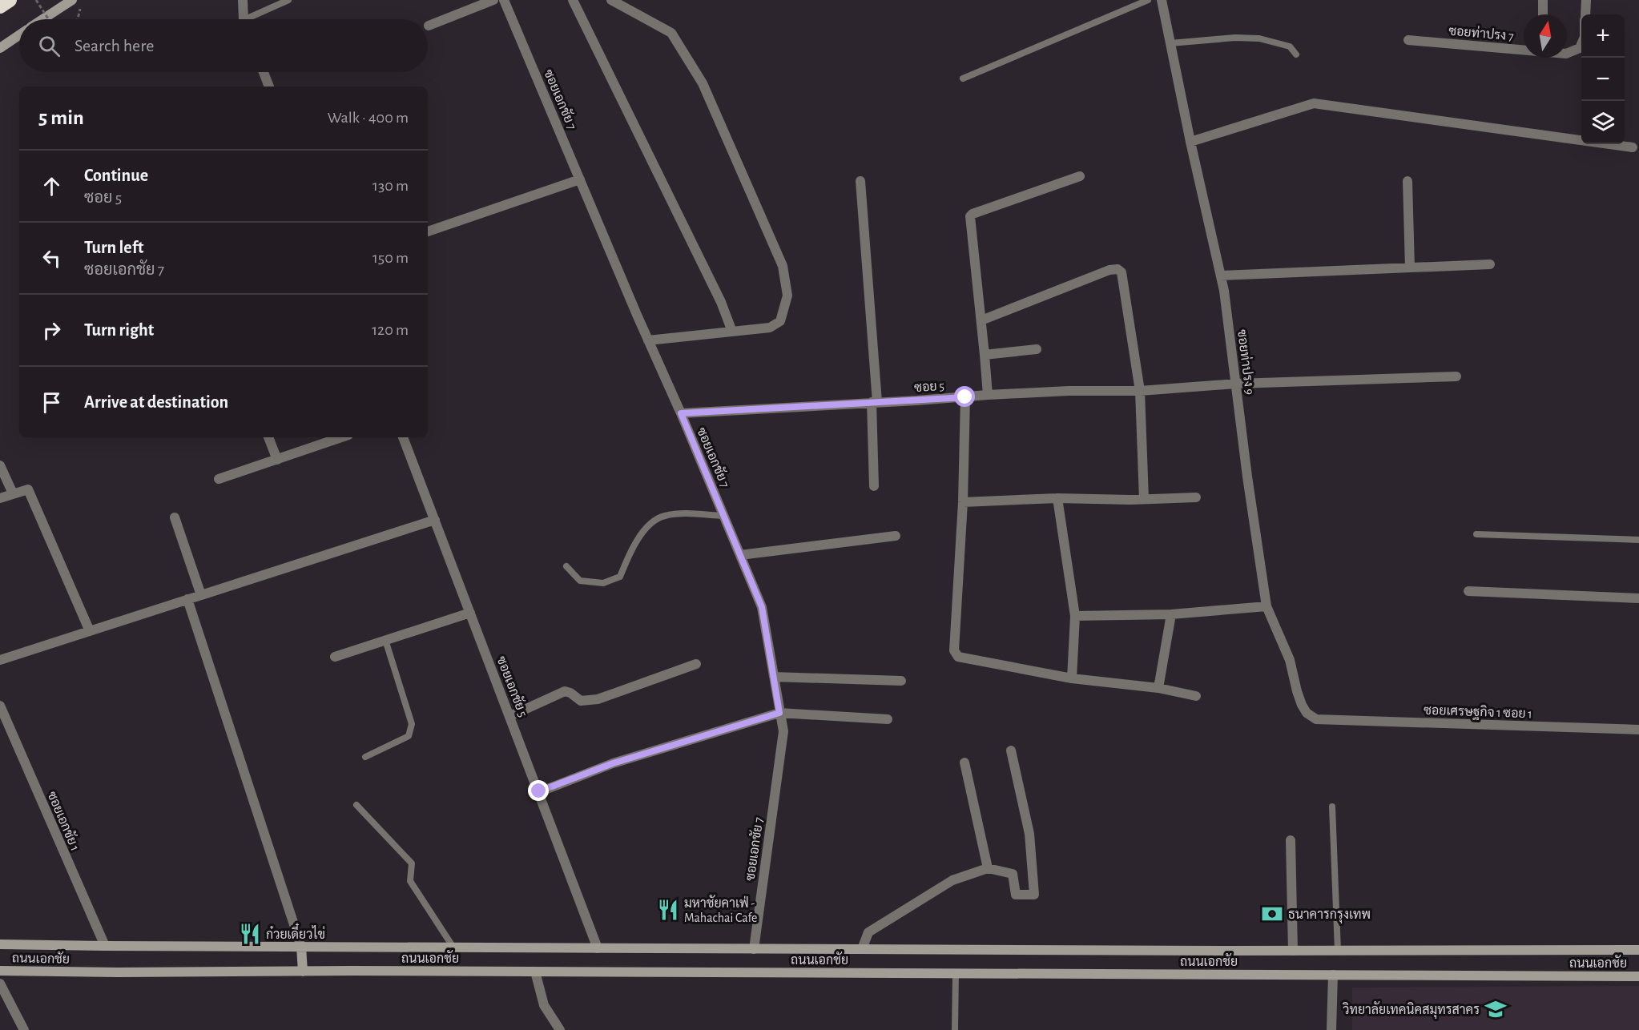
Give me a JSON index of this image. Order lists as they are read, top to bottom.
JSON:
{
  "streets": {
    "main road": ["ถนนเอกชัย"],
    "street": [
      "ซอยท่าปรง 7",
      "ซอยเอกชัย 7",
      "ซอยท่าปรง 9",
      "ซอย 5",
      "ซอยเอกชัย 5",
      "ซอยเศรษฐกิจ 1 ซอย 1",
      "ซอยเอกชัย 1"
    ]
  },
  "crossings": [
    ["ซอยเอกชัย 7", "ซอย 5"],
    ["ซอยเอกชัย 7", "ถนนเอกชัย"],
    ["ซอยท่าปรง 9", "ซอย 5"],
    ["ซอยท่าปรง 9", "ซอยเศรษฐกิจ 1 ซอย 1"],
    ["ซอยเอกชัย 5", "ถนนเอกชัย"],
    ["ซอยเอกชัย 1", "ถนนเอกชัย"]
  ],
  "places": {
    "restaurant": ["มหาชัยคาเฟ่ - Mahachai Cafe", "ก๋วยเดี๋ยวไข่"],
    "bank": ["ธนาคารกรุงเทพ"],
    "school or university": ["วิทยาลัยเทคนิคสมุทรสาคร"]
  },
  "north": "top",
  "page": {
    "map_buttons": ["+", "−"],
    "search": "Search here",
    "heading": ["5 min", "Walk · 400 m"],
    "list": [
      ["Continue", "ซอย 5", "130 m"],
      ["Turn left", "ซอยเอกชัย 7", "150 m"],
      ["Turn right", "120 m"],
      "Arrive at destination"
    ]
  }
}
